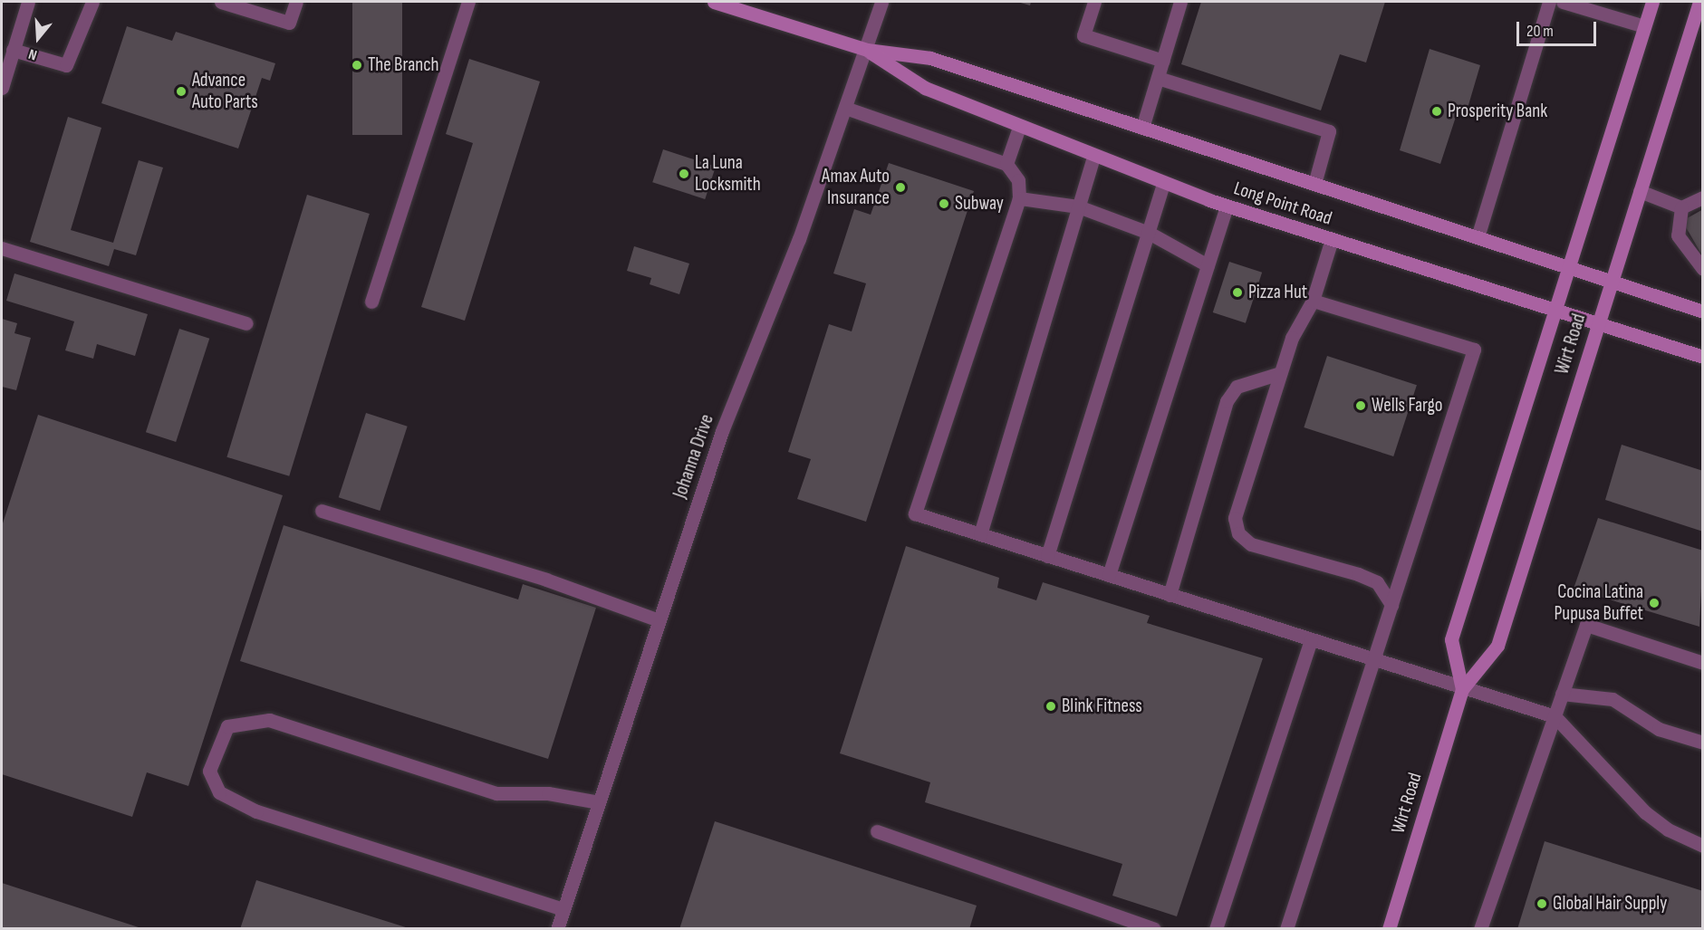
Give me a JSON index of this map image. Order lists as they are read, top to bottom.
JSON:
{
  "streets": {
    "main road": ["Long Point Road", "Wirt Road"],
    "street": ["Johanna Drive"]
  },
  "crossings": [
    ["Long Point Road", "Wirt Road"],
    ["Long Point Road", "Johanna Drive"]
  ],
  "places": [
    "The Branch",
    "Advance Auto Parts",
    "Prosperity Bank",
    "La Luna Locksmith",
    "Amax Auto Insurance",
    "Subway",
    "Pizza Hut",
    "Wells Fargo",
    "Cocina Latina Pupusa Buffet",
    "Blink Fitness",
    "Global Hair Supply"
  ],
  "scale_bar": "20 m",
  "north": "bottom"
}
